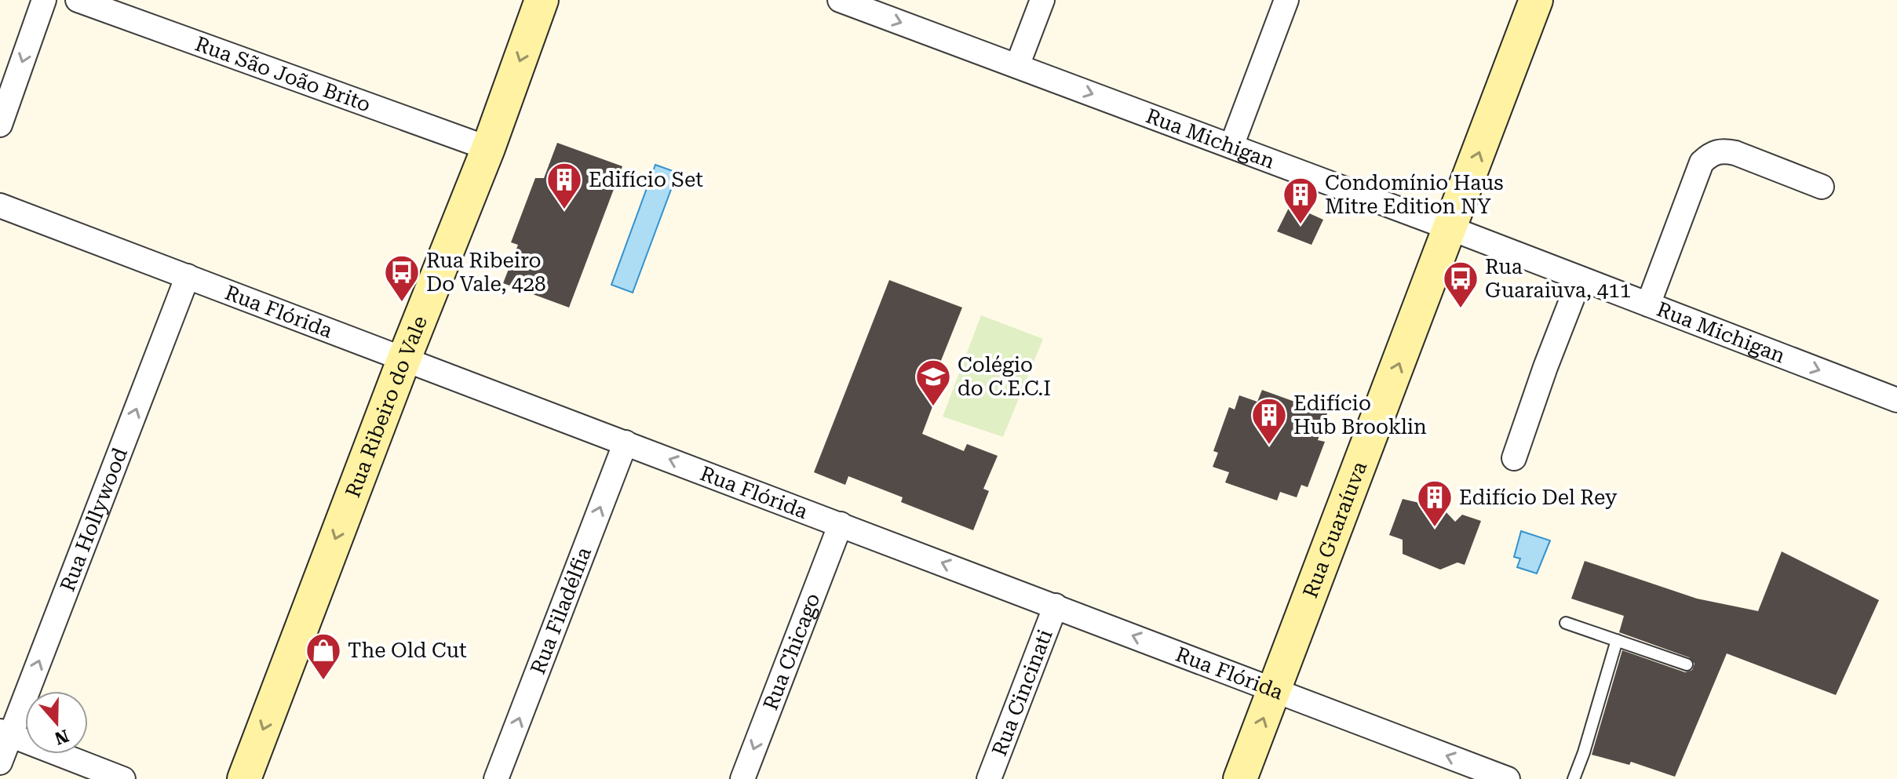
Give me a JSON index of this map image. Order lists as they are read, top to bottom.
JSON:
{
  "streets": {
    "street": [
      "Rua São João Brito",
      "Rua Michigan",
      "Rua Flórida",
      "Rua Ribeiro do Vale",
      "Rua Hollywood",
      "Rua Guaraíuva",
      "Rua Filadélfia",
      "Rua Chicago",
      "Rua Cincinati"
    ]
  },
  "crossings": [
    ["Rua São João Brito", "Rua Ribeiro do Vale"],
    ["Rua Michigan", "Rua Guaraíuva"],
    ["Rua Flórida", "Rua Ribeiro do Vale"],
    ["Rua Flórida", "Rua Hollywood"],
    ["Rua Flórida", "Rua Guaraíuva"],
    ["Rua Flórida", "Rua Filadélfia"],
    ["Rua Flórida", "Rua Chicago"],
    ["Rua Flórida", "Rua Cincinati"]
  ],
  "one_way": [
    "Rua Michigan",
    "Rua Flórida",
    "Rua Ribeiro do Vale",
    "Rua Hollywood",
    "Rua Filadélfia",
    "Rua Chicago"
  ],
  "places": {
    "building": [
      "Edifício Set",
      "Condomínio Haus Mitre Edition NY",
      "Edifício Hub Brooklin",
      "Edifício Del Rey"
    ],
    "bus stop": ["Rua Ribeiro Do Vale, 428", "Rua Guaraiuva, 411"],
    "school or university": ["Colégio do C.E.C.I"],
    "shop": ["The Old Cut"]
  },
  "north": "bottom"
}
